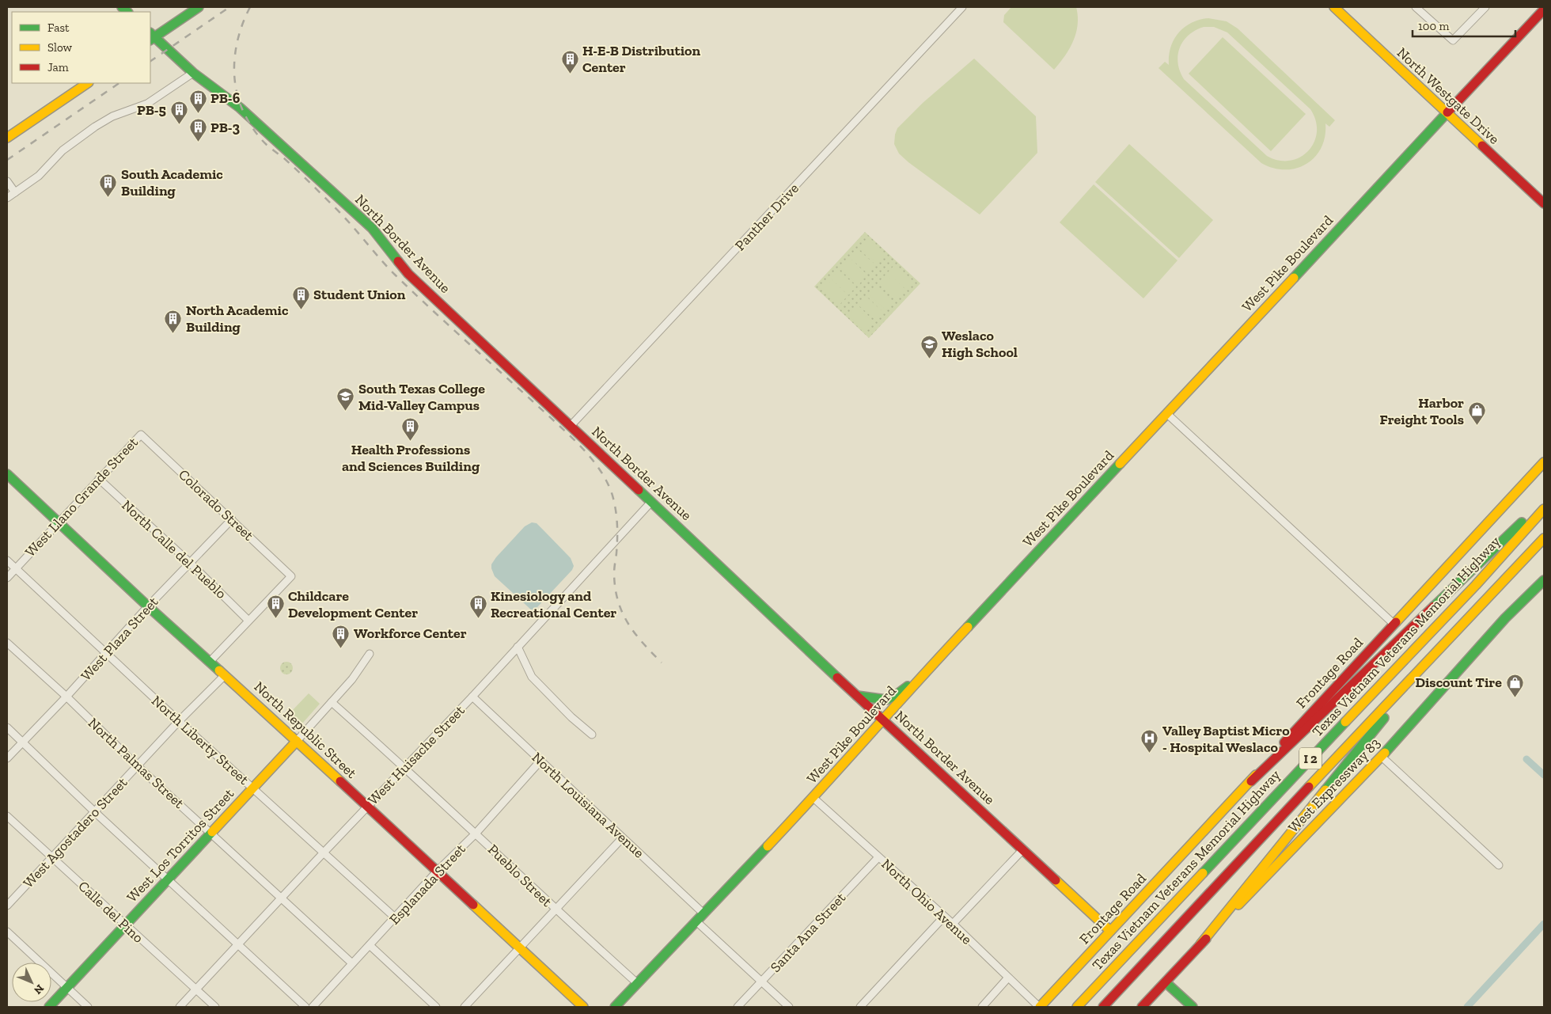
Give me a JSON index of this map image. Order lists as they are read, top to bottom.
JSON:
{
  "streets": {
    "main road": [
      "North Westgate Drive",
      "North Border Avenue",
      "West Pike Boulevard",
      "Texas Vietnam Veterans Memorial Highway",
      "Frontage Road",
      "North Republic Street",
      "I 2",
      "West Expressway 83",
      "West Los Torritos Street"
    ],
    "street": [
      "Panther Drive",
      "West Llano Grande Street",
      "Colorado Street",
      "North Calle del Pueblo",
      "West Plaza Street",
      "North Liberty Street",
      "West Huisache Street",
      "North Palmas Street",
      "North Louisiana Avenue",
      "West Agostadero Street",
      "Pueblo Street",
      "Esplanada Street",
      "North Ohio Avenue",
      "Calle del Pino",
      "Santa Ana Street"
    ]
  },
  "crossings": [
    ["North Westgate Drive", "West Pike Boulevard"],
    ["Panther Drive", "North Border Avenue"],
    ["North Border Avenue", "West Pike Boulevard"],
    ["North Border Avenue", "Frontage Road"],
    ["North Border Avenue", "West Huisache Street"],
    ["West Pike Boulevard", "North Louisiana Avenue"],
    ["West Pike Boulevard", "Pueblo Street"],
    ["West Pike Boulevard", "North Ohio Avenue"],
    ["West Llano Grande Street", "Colorado Street"],
    ["West Llano Grande Street", "North Calle del Pueblo"],
    ["West Llano Grande Street", "North Republic Street"],
    ["West Llano Grande Street", "North Liberty Street"],
    ["Colorado Street", "North Calle del Pueblo"],
    ["Colorado Street", "West Plaza Street"],
    ["North Calle del Pueblo", "West Plaza Street"],
    ["West Plaza Street", "North Republic Street"],
    ["West Plaza Street", "North Liberty Street"],
    ["West Plaza Street", "North Palmas Street"],
    ["Frontage Road", "North Ohio Avenue"],
    ["North Republic Street", "West Huisache Street"],
    ["North Republic Street", "West Agostadero Street"],
    ["North Republic Street", "West Los Torritos Street"],
    ["North Republic Street", "Esplanada Street"],
    ["North Liberty Street", "West Huisache Street"],
    ["North Liberty Street", "West Agostadero Street"],
    ["North Liberty Street", "West Los Torritos Street"],
    ["North Liberty Street", "Esplanada Street"],
    ["West Huisache Street", "North Palmas Street"],
    ["West Huisache Street", "North Louisiana Avenue"],
    ["West Huisache Street", "Pueblo Street"],
    ["West Huisache Street", "Calle del Pino"],
    ["North Palmas Street", "West Agostadero Street"],
    ["North Palmas Street", "West Los Torritos Street"],
    ["North Palmas Street", "Esplanada Street"],
    ["North Louisiana Avenue", "Esplanada Street"],
    ["West Agostadero Street", "Calle del Pino"],
    ["West Los Torritos Street", "Pueblo Street"],
    ["West Los Torritos Street", "Calle del Pino"],
    ["Pueblo Street", "Esplanada Street"],
    ["North Ohio Avenue", "Santa Ana Street"]
  ],
  "places": {
    "building": [
      "H-E-B Distribution Center",
      "PB-6",
      "PB-5",
      "PB-3",
      "South Academic Building",
      "Student Union",
      "North Academic Building",
      "Health Professions and Sciences Building",
      "Childcare Development Center",
      "Kinesiology and Recreational Center",
      "Workforce Center"
    ],
    "school or university": ["Weslaco High School", "South Texas College Mid-Valley Campus"],
    "shop": ["Harbor Freight Tools", "Discount Tire"],
    "hospital": ["Valley Baptist Micro - Hospital Weslaco"]
  },
  "legend": ["Fast", "Slow", "Jam"],
  "scale_bar": "100 m",
  "north": "bottom right"
}
